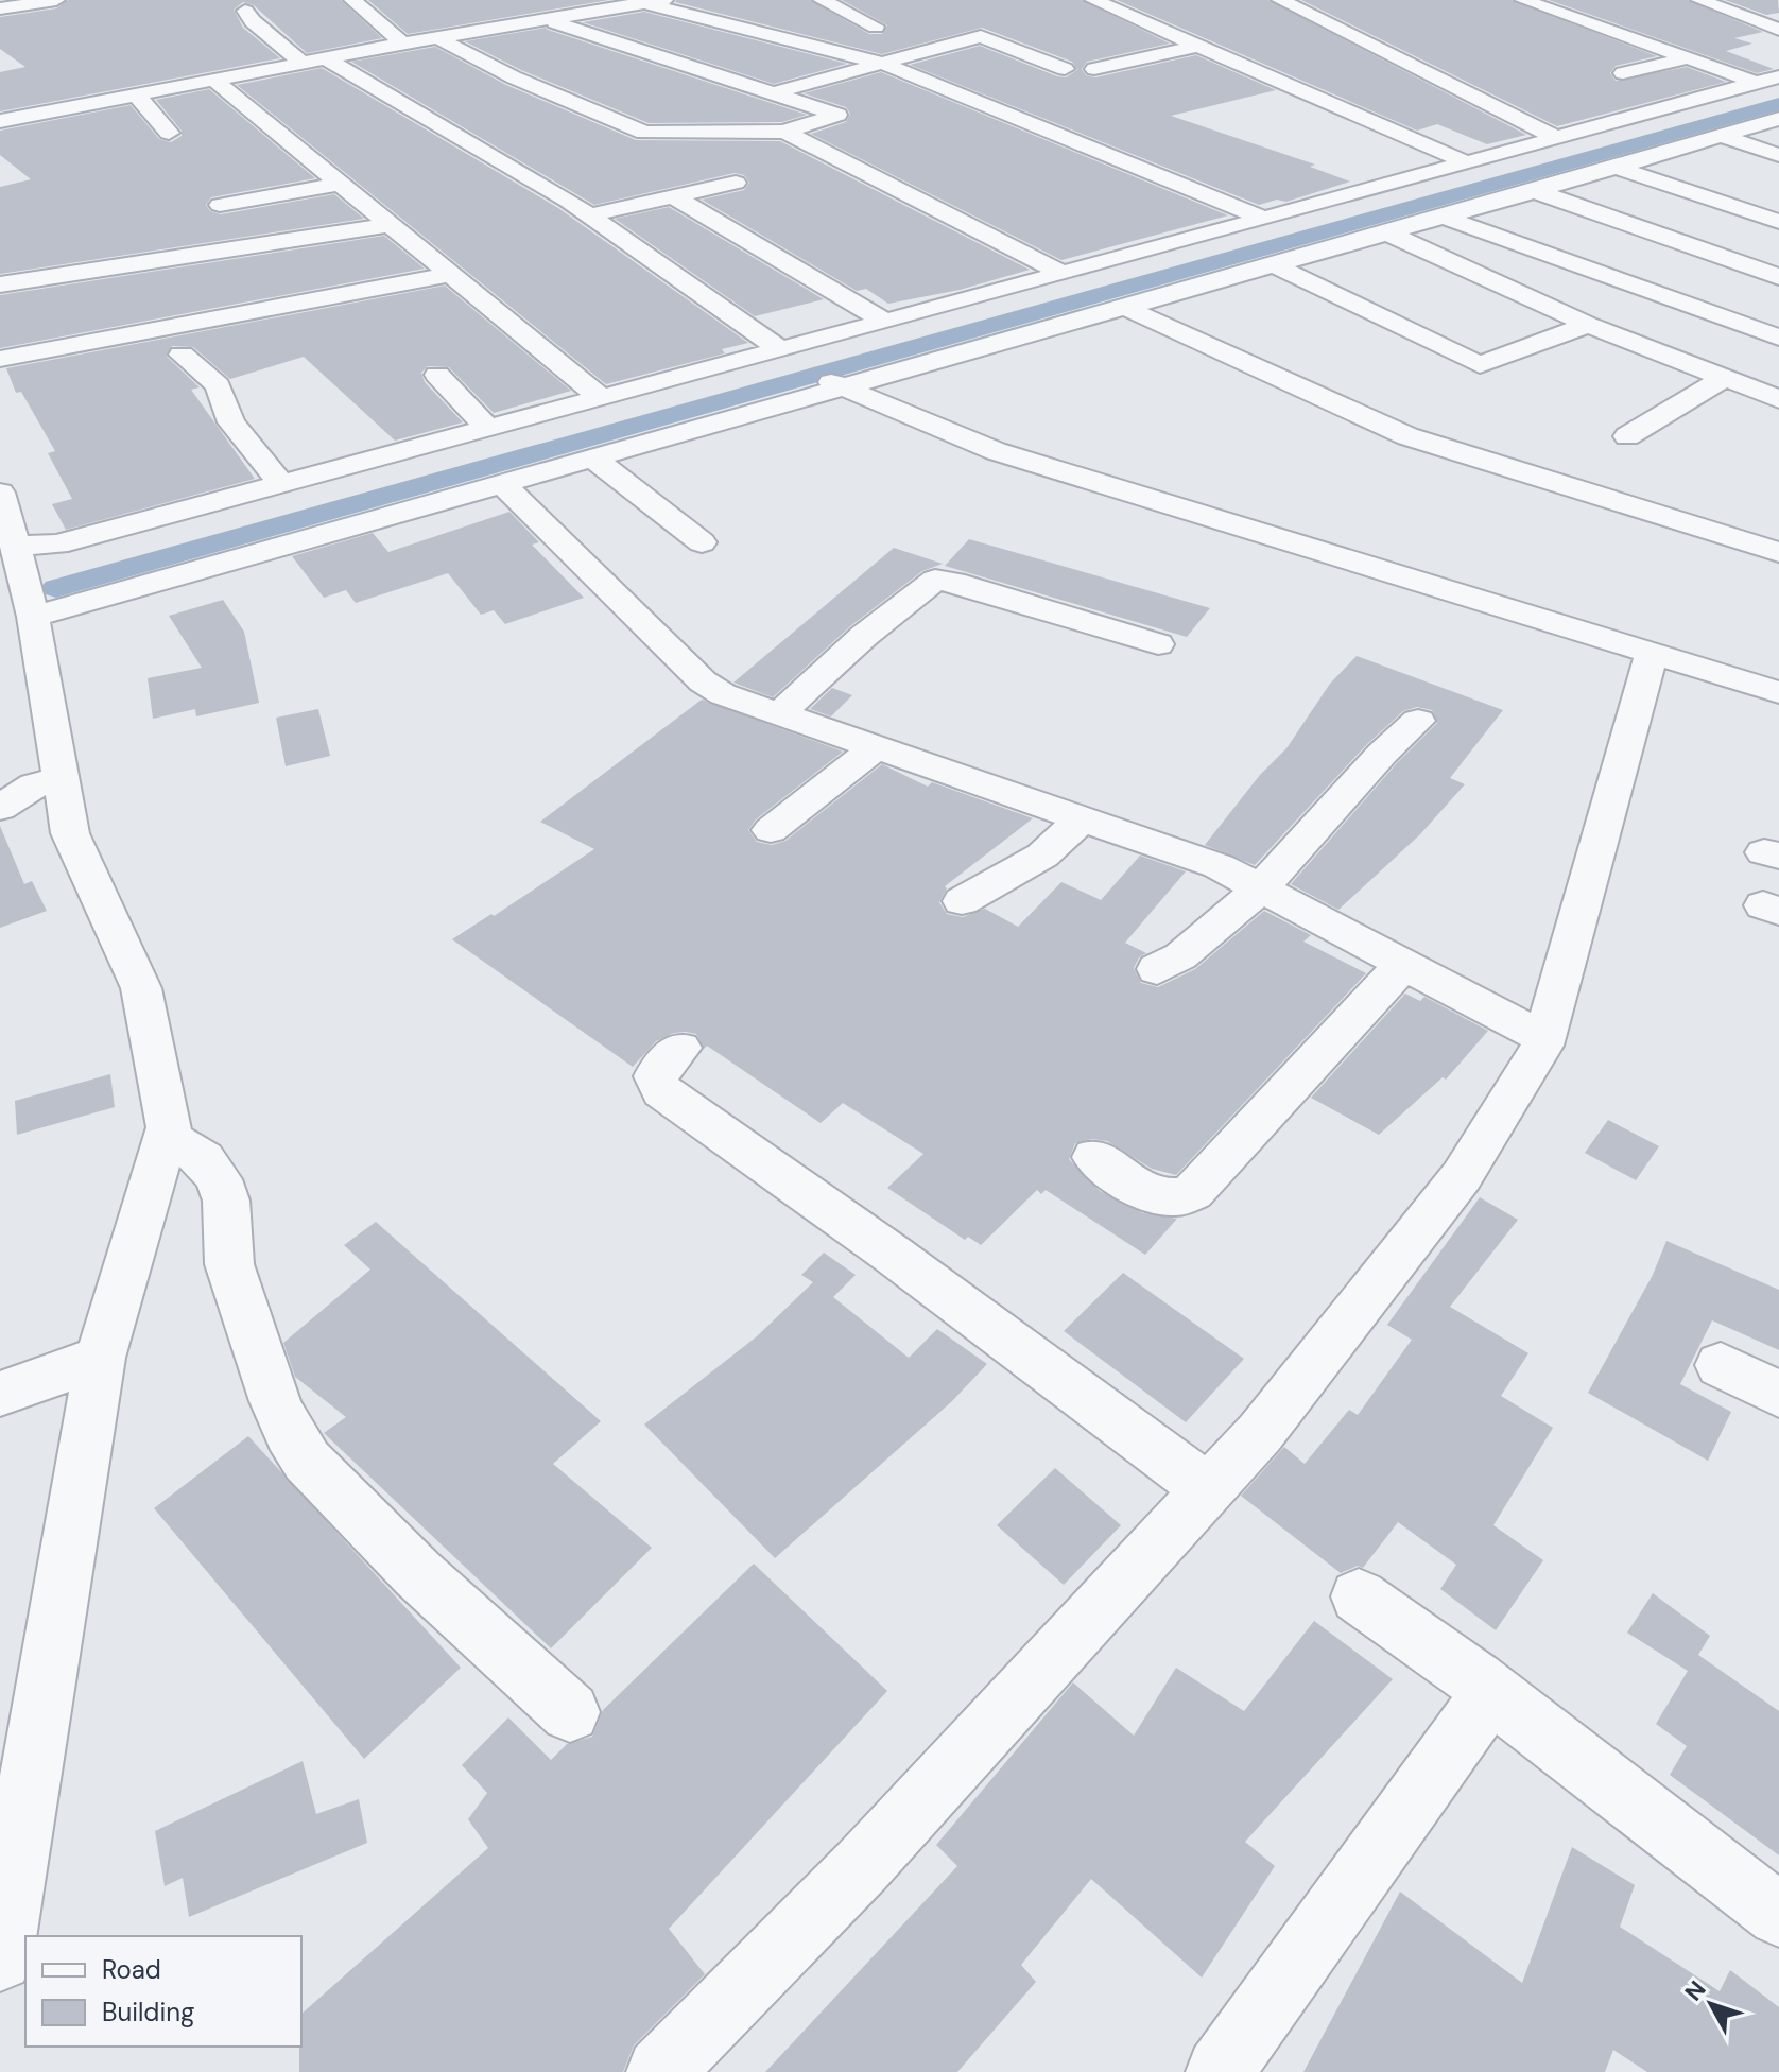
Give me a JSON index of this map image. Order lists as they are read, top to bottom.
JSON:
{
  "legend": ["Road", "Building"],
  "north": "top left"
}
